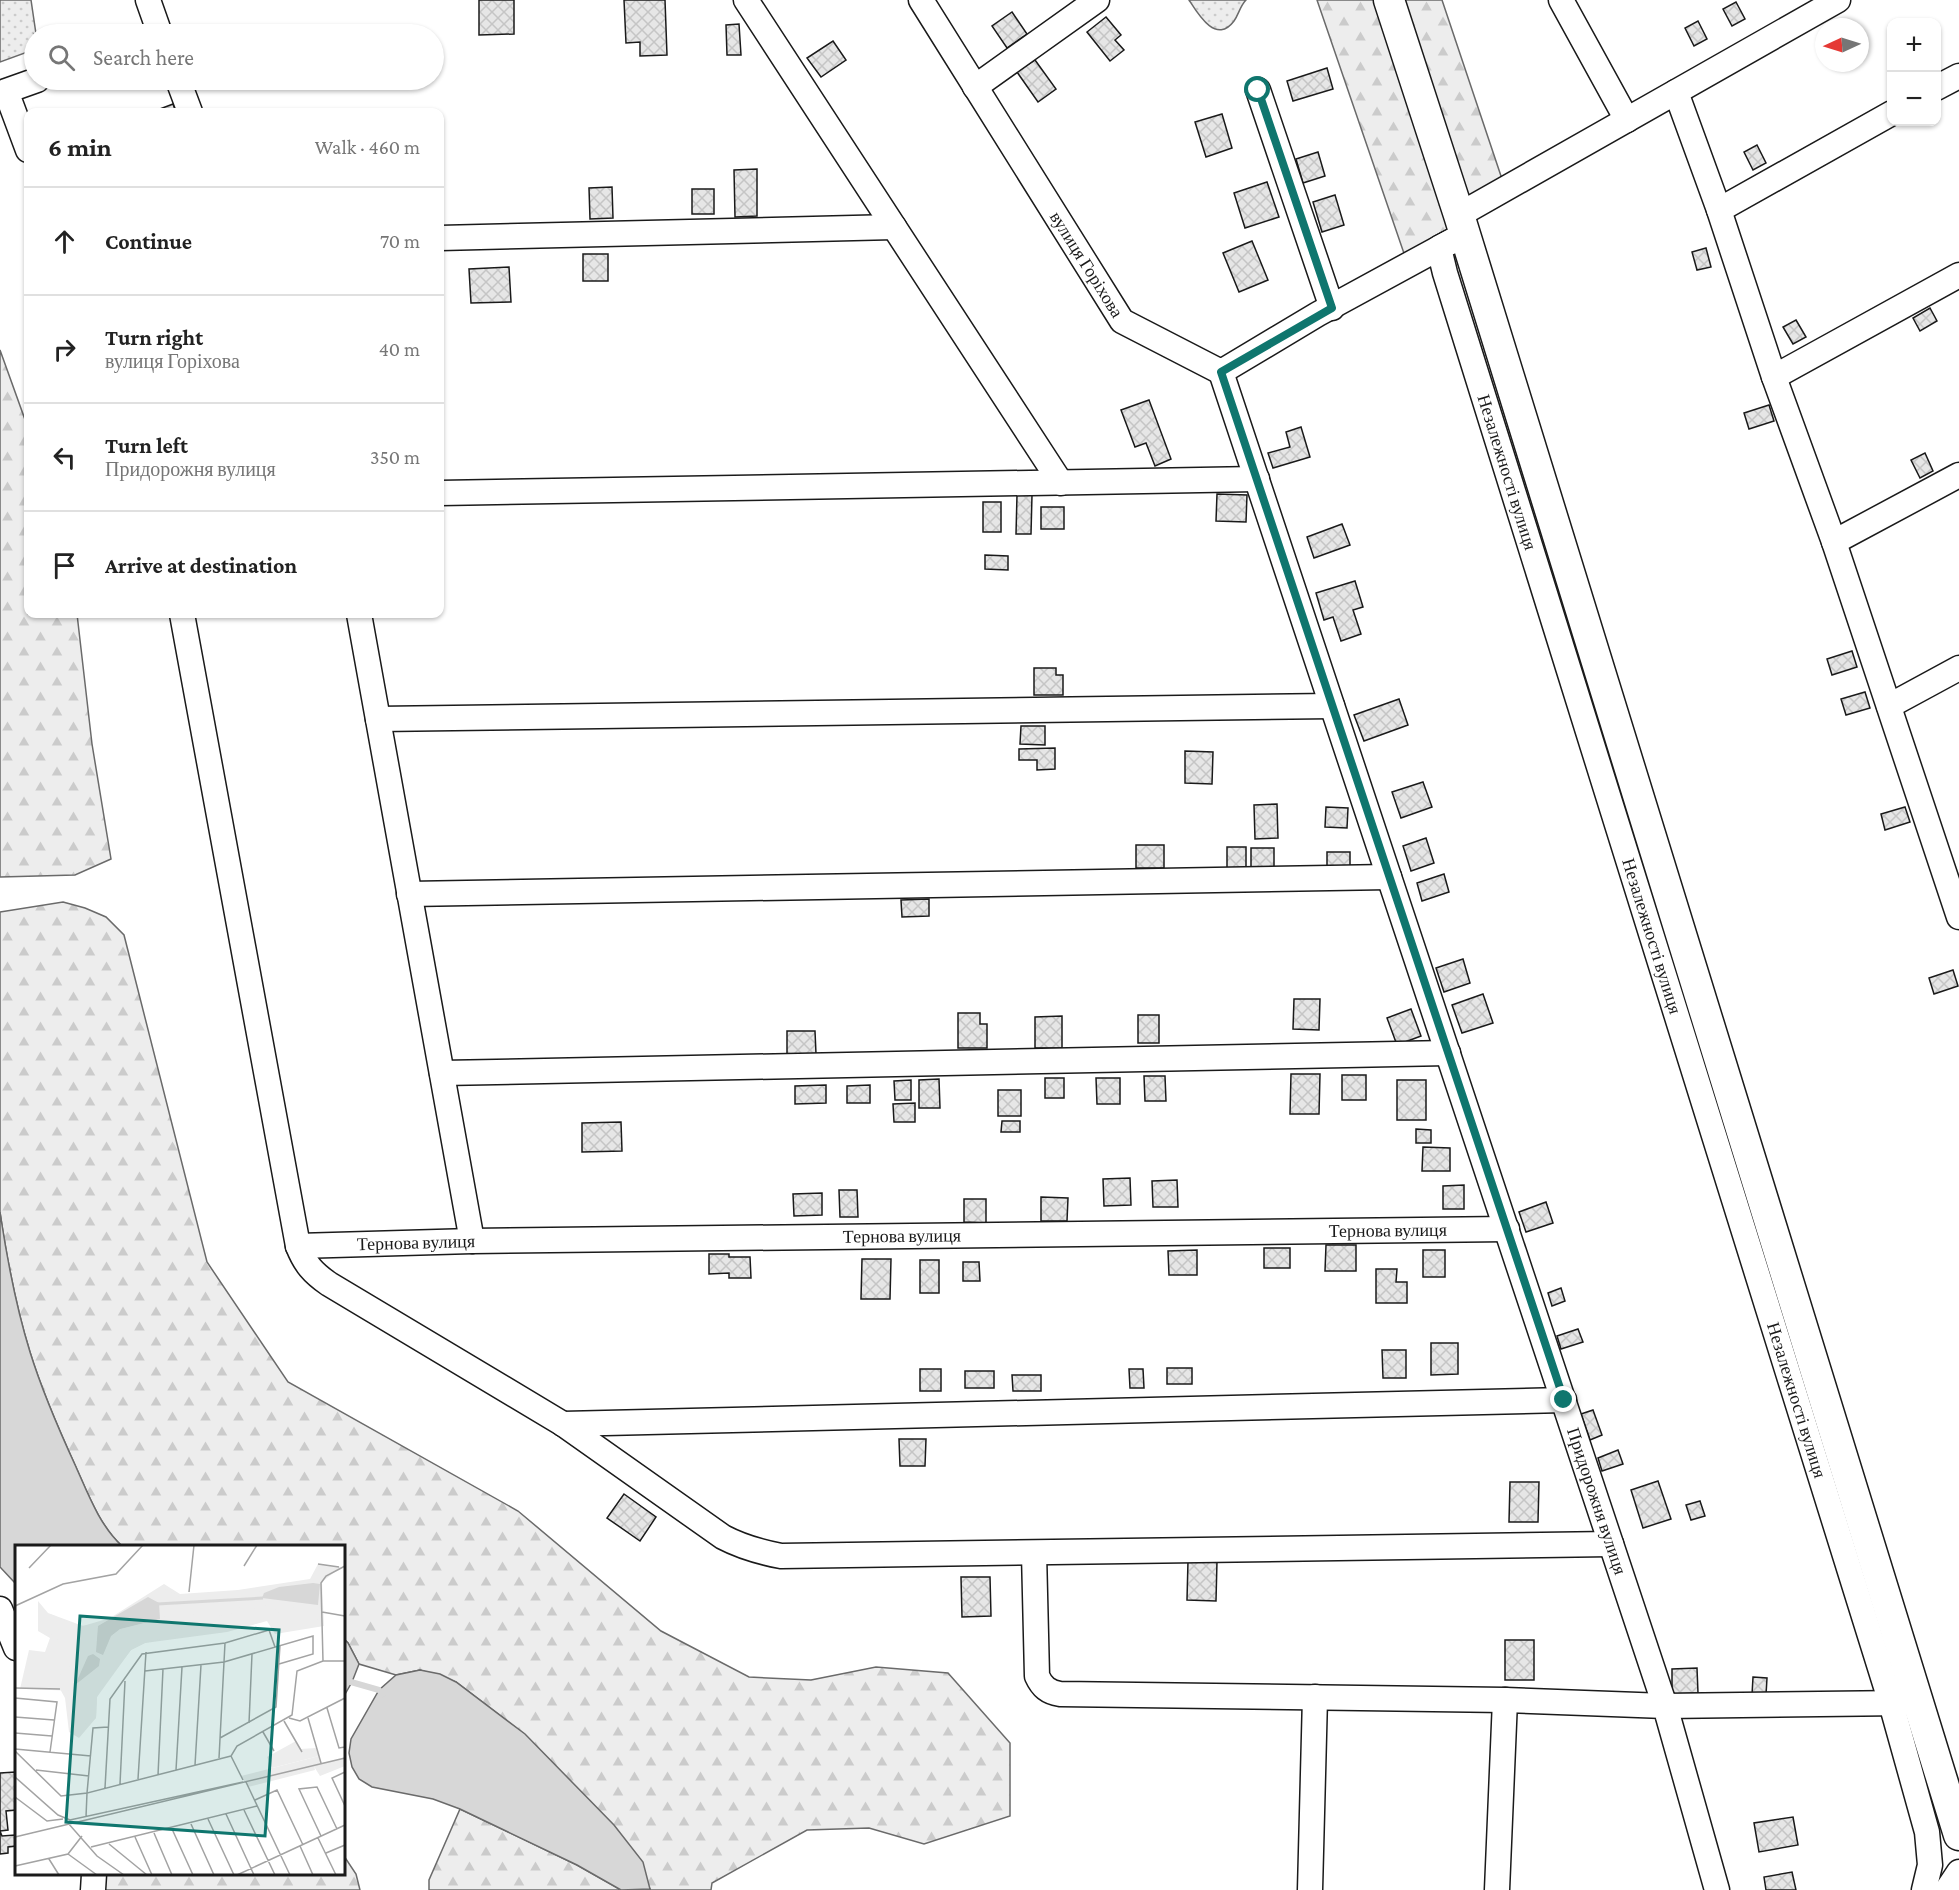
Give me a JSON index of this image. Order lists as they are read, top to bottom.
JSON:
{
  "streets": {
    "street": ["вулиця Горіхова", "Тернова вулиця", "Придорожня вулиця"]
  },
  "crossings": [
    ["вулиця Горіхова", "Придорожня вулиця"],
    ["Тернова вулиця", "Придорожня вулиця"]
  ],
  "north": "left",
  "page": {
    "map_buttons": ["+", "−"],
    "search": "Search here",
    "heading": ["6 min", "Walk · 460 m"],
    "list": [
      ["Continue", "70 m"],
      ["Turn right", "вулиця Горіхова", "40 m"],
      ["Turn left", "Придорожня вулиця", "350 m"],
      "Arrive at destination"
    ]
  }
}
